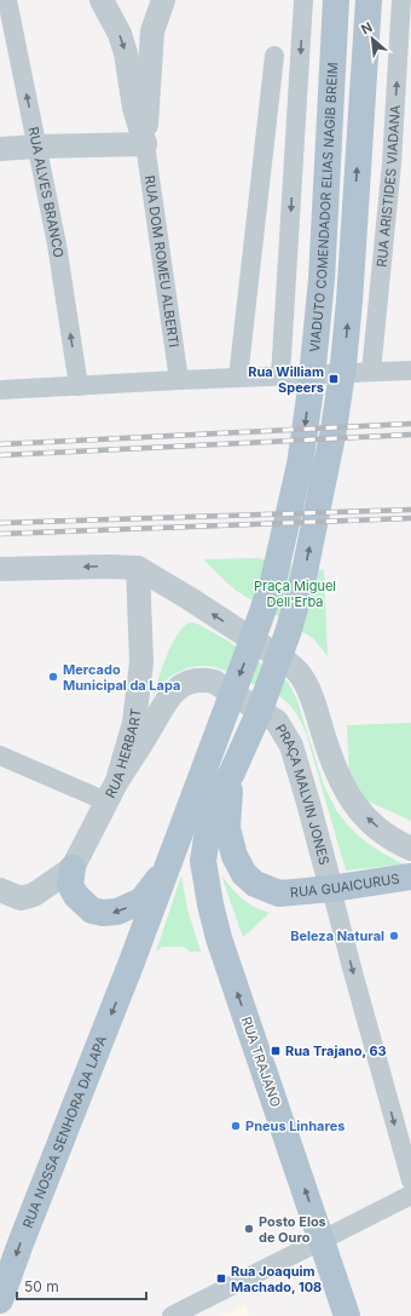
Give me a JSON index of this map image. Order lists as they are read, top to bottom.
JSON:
{
  "streets": {
    "main road": [
      "VIADUTO COMENDADOR ELIAS NAGIB BREIM",
      "RUA GUAICURUS",
      "RUA TRAJANO",
      "RUA NOSSA SENHORA DA LAPA"
    ],
    "street": [
      "RUA ARISTIDES VIADANA",
      "RUA ALVES BRANCO",
      "RUA DOM ROMEU ALBERTI",
      "RUA HERBART",
      "PRAÇA MALVIN JONES"
    ]
  },
  "crossings": [
    ["VIADUTO COMENDADOR ELIAS NAGIB BREIM", "RUA NOSSA SENHORA DA LAPA"],
    ["RUA HERBART", "PRAÇA MALVIN JONES"],
    ["PRAÇA MALVIN JONES", "RUA GUAICURUS"],
    ["RUA GUAICURUS", "RUA TRAJANO"]
  ],
  "one_way": ["RUA TRAJANO", "RUA NOSSA SENHORA DA LAPA"],
  "parks": ["Praça Miguel Dell'Erba"],
  "places": {
    "transit": ["Rua William Speers", "Rua Trajano, 63", "Rua Joaquim Machado, 108"],
    "other": [
      "Mercado Municipal da Lapa",
      "Beleza Natural",
      "Pneus Linhares",
      "Posto Elos de Ouro"
    ]
  },
  "scale_bar": "50 m",
  "north": "top left"
}
